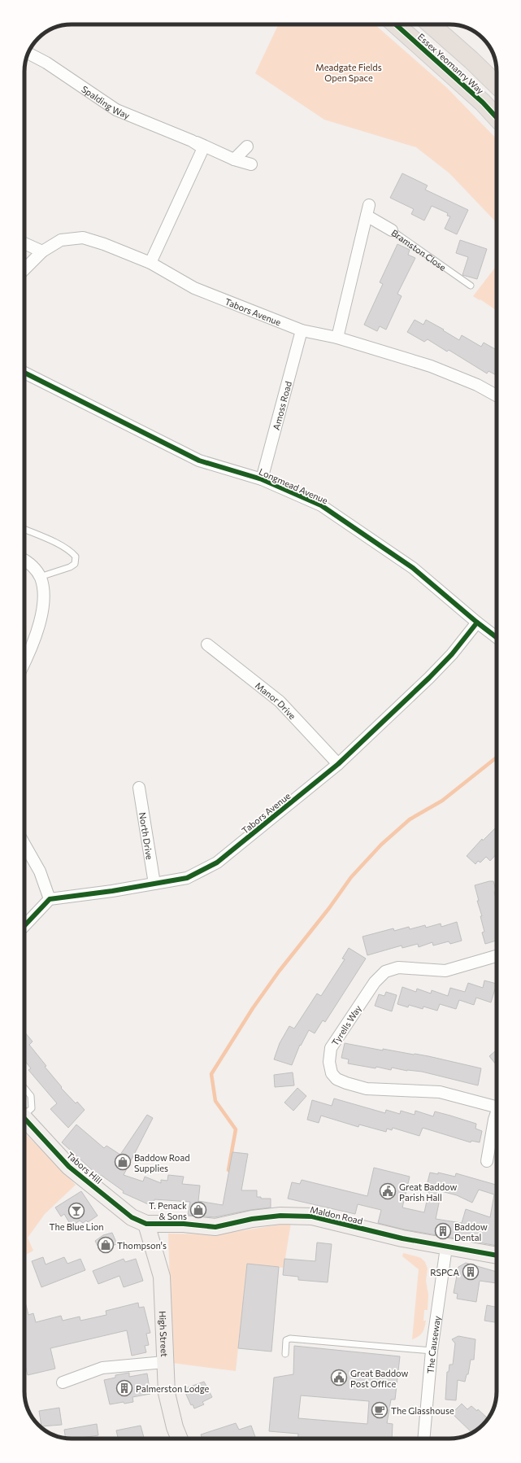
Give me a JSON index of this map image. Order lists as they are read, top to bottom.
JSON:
{
  "streets": {
    "main road": ["Essex Yeomanry Way"],
    "street": [
      "Spalding Way",
      "Bramston Close",
      "Tabors Avenue",
      "Amoss Road",
      "Longmead Avenue",
      "Manor Drive",
      "North Drive",
      "Tyrells Way",
      "Tabors Hill",
      "Maldon Road",
      "High Street",
      "The Causeway"
    ]
  },
  "crossings": [
    ["Spalding Way", "Tabors Avenue"],
    ["Bramston Close", "Tabors Avenue"],
    ["Tabors Avenue", "Amoss Road"],
    ["Tabors Avenue", "Longmead Avenue"],
    ["Tabors Avenue", "Manor Drive"],
    ["Tabors Avenue", "North Drive"],
    ["Amoss Road", "Longmead Avenue"],
    ["Tabors Hill", "Maldon Road"],
    ["Tabors Hill", "High Street"],
    ["Maldon Road", "High Street"],
    ["Maldon Road", "The Causeway"]
  ],
  "parks": ["Meadgate Fields Open Space"],
  "places": {
    "shop": ["Baddow Road Supplies", "T. Penack & Sons", "Thompson's"],
    "public building": ["Great Baddow Parish Hall", "Great Baddow Post Office"],
    "bar": ["The Blue Lion"],
    "building": ["Baddow Dental", "RSPCA", "Palmerston Lodge"],
    "cafe": ["The Glasshouse"]
  }
}
